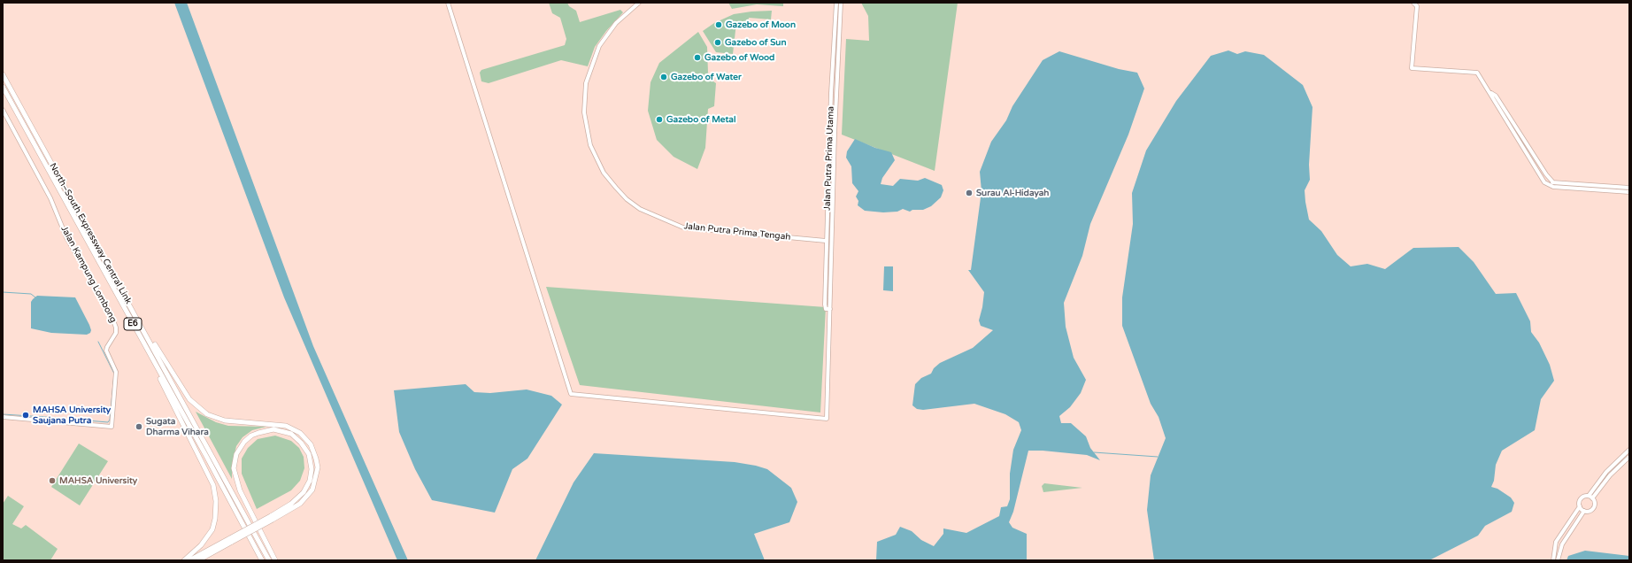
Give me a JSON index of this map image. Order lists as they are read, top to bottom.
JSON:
{
  "streets": {
    "highway": ["North–South Expressway Central Link", "E6"],
    "street": ["Jalan Putra Prima Utama", "Jalan Putra Prima Tengah", "Jalan Kampung Lombong"]
  },
  "crossings": [
    ["Jalan Putra Prima Utama", "Jalan Putra Prima Tengah"]
  ],
  "places": [
    "Gazebo of Moon",
    "Gazebo of Sun",
    "Gazebo of Wood",
    "Gazebo of Water",
    "Gazebo of Metal",
    "Surau Al-Hidayah",
    "MAHSA University Saujana Putra",
    "Sugata Dharma Vihara",
    "MAHSA University"
  ]
}
